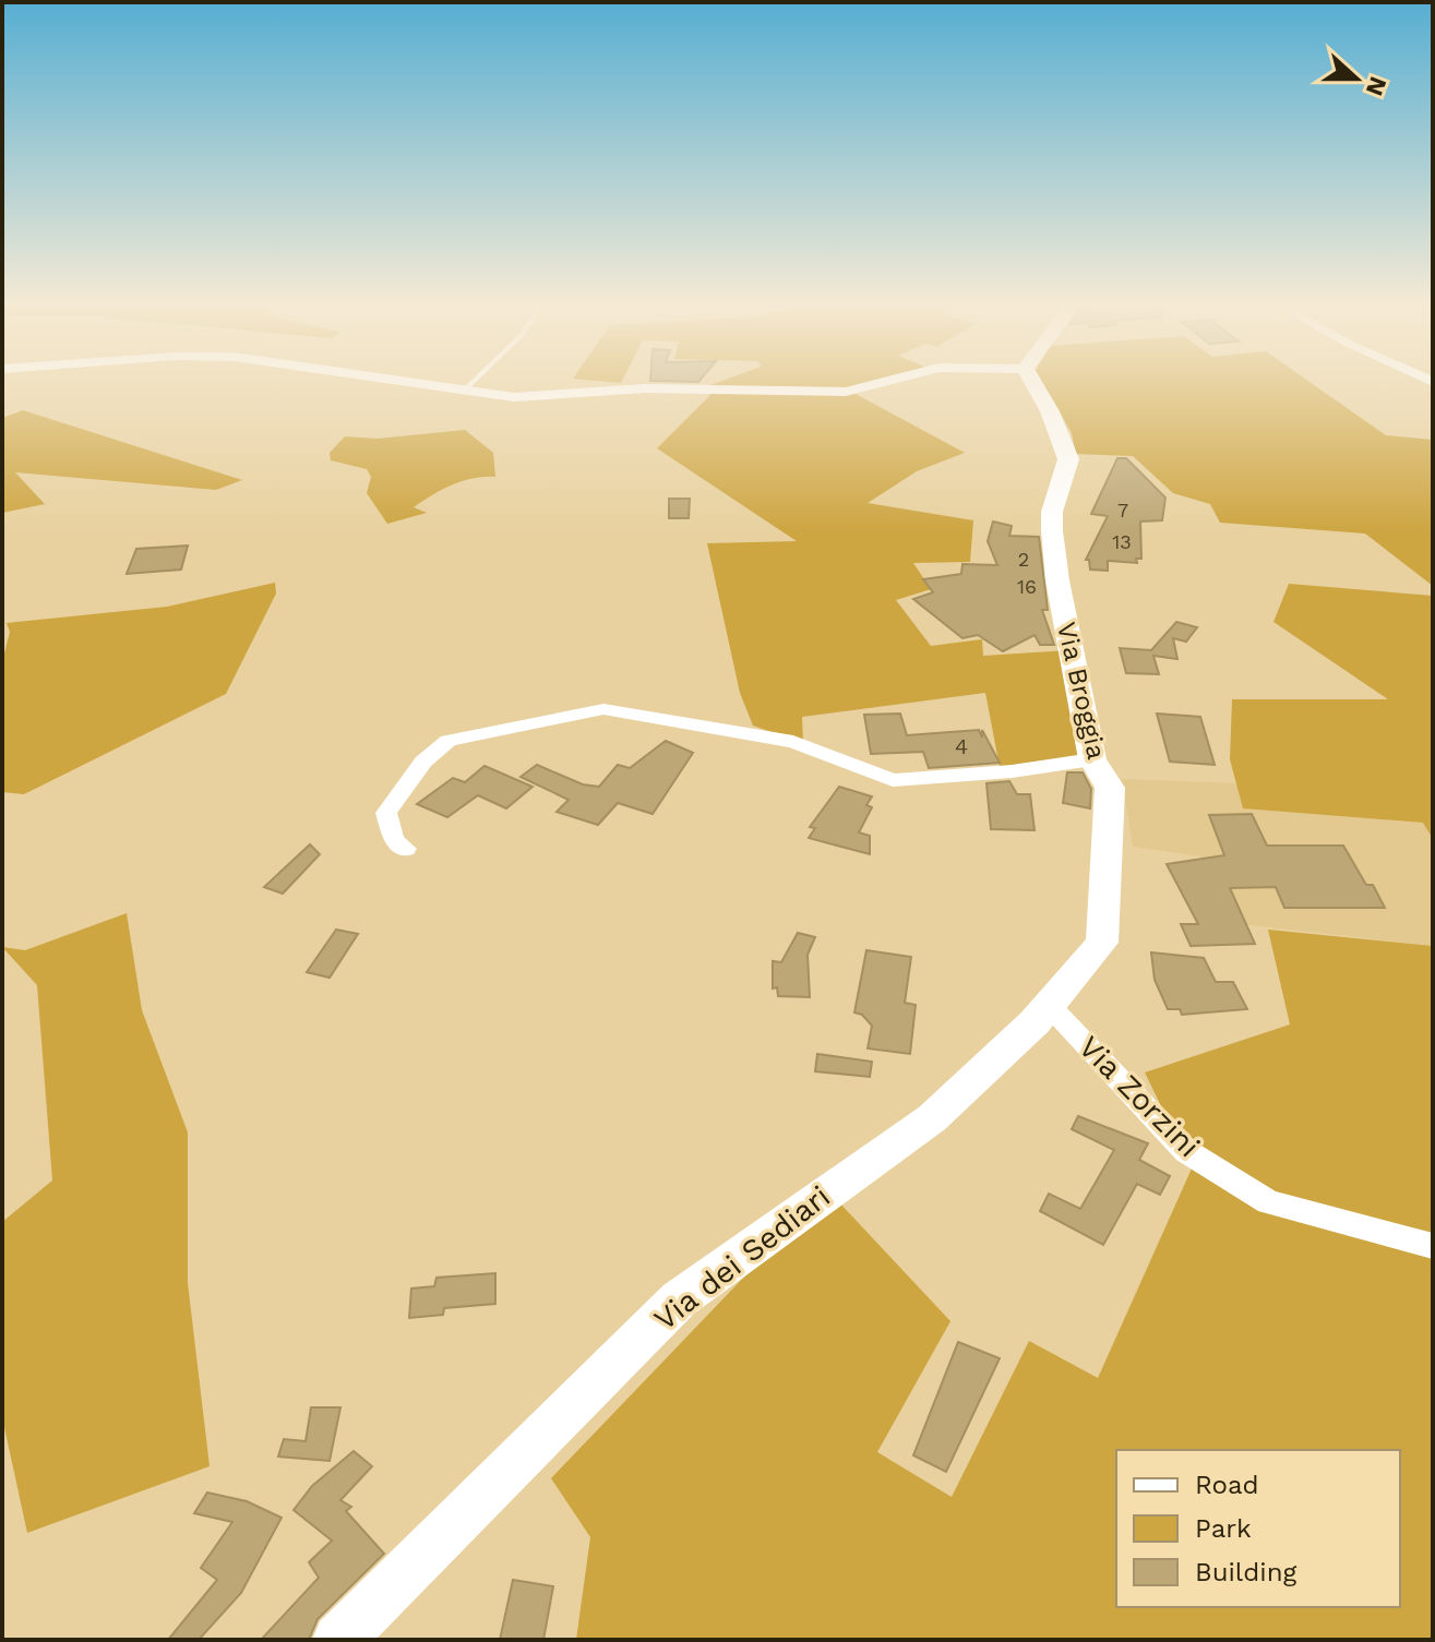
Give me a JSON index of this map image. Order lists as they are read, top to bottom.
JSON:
{
  "streets": {
    "street": ["Via Broggia", "Via Zorzini", "Via dei Sediari"]
  },
  "crossings": [
    ["Via Broggia", "Via Zorzini"],
    ["Via Broggia", "Via dei Sediari"],
    ["Via Zorzini", "Via dei Sediari"]
  ],
  "house_numbers": [
    "7",
    "13",
    "2",
    "16",
    "4"
  ],
  "legend": ["Road", "Park", "Building"],
  "north": "right"
}
